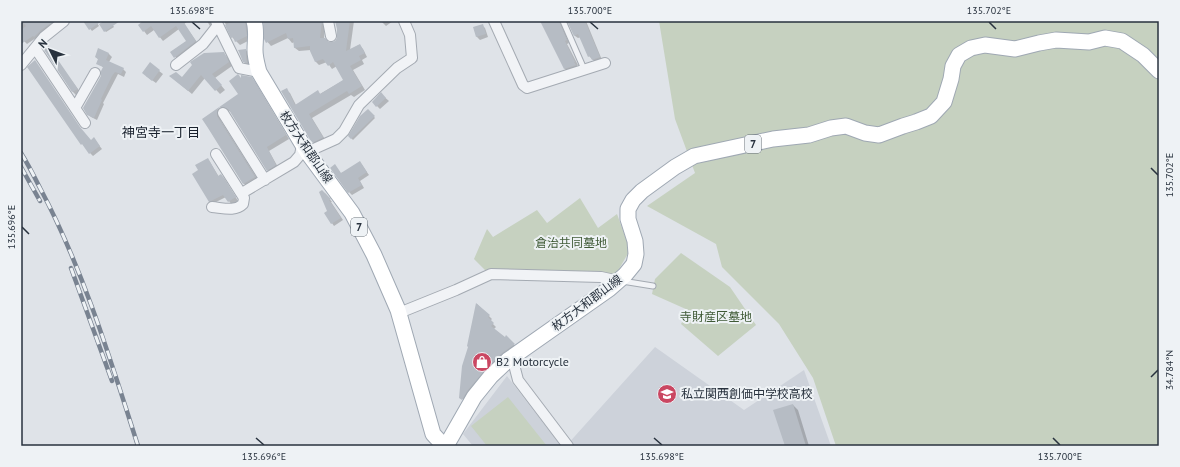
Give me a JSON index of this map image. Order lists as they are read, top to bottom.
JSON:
{
  "streets": {
    "main road": ["7", "枚方大和郡山線"]
  },
  "districts": ["神宮寺一丁目"],
  "parks": ["倉治共同墓地", "寺財産区墓地"],
  "places": {
    "shop": ["B2 Motorcycle"],
    "school or university": ["私立関西創価中学校高校"]
  },
  "north": "top left",
  "coordinates": [
    "135.698°E",
    "135.700°E",
    "135.702°E",
    "135.696°E",
    "34.784°N"
  ]
}
